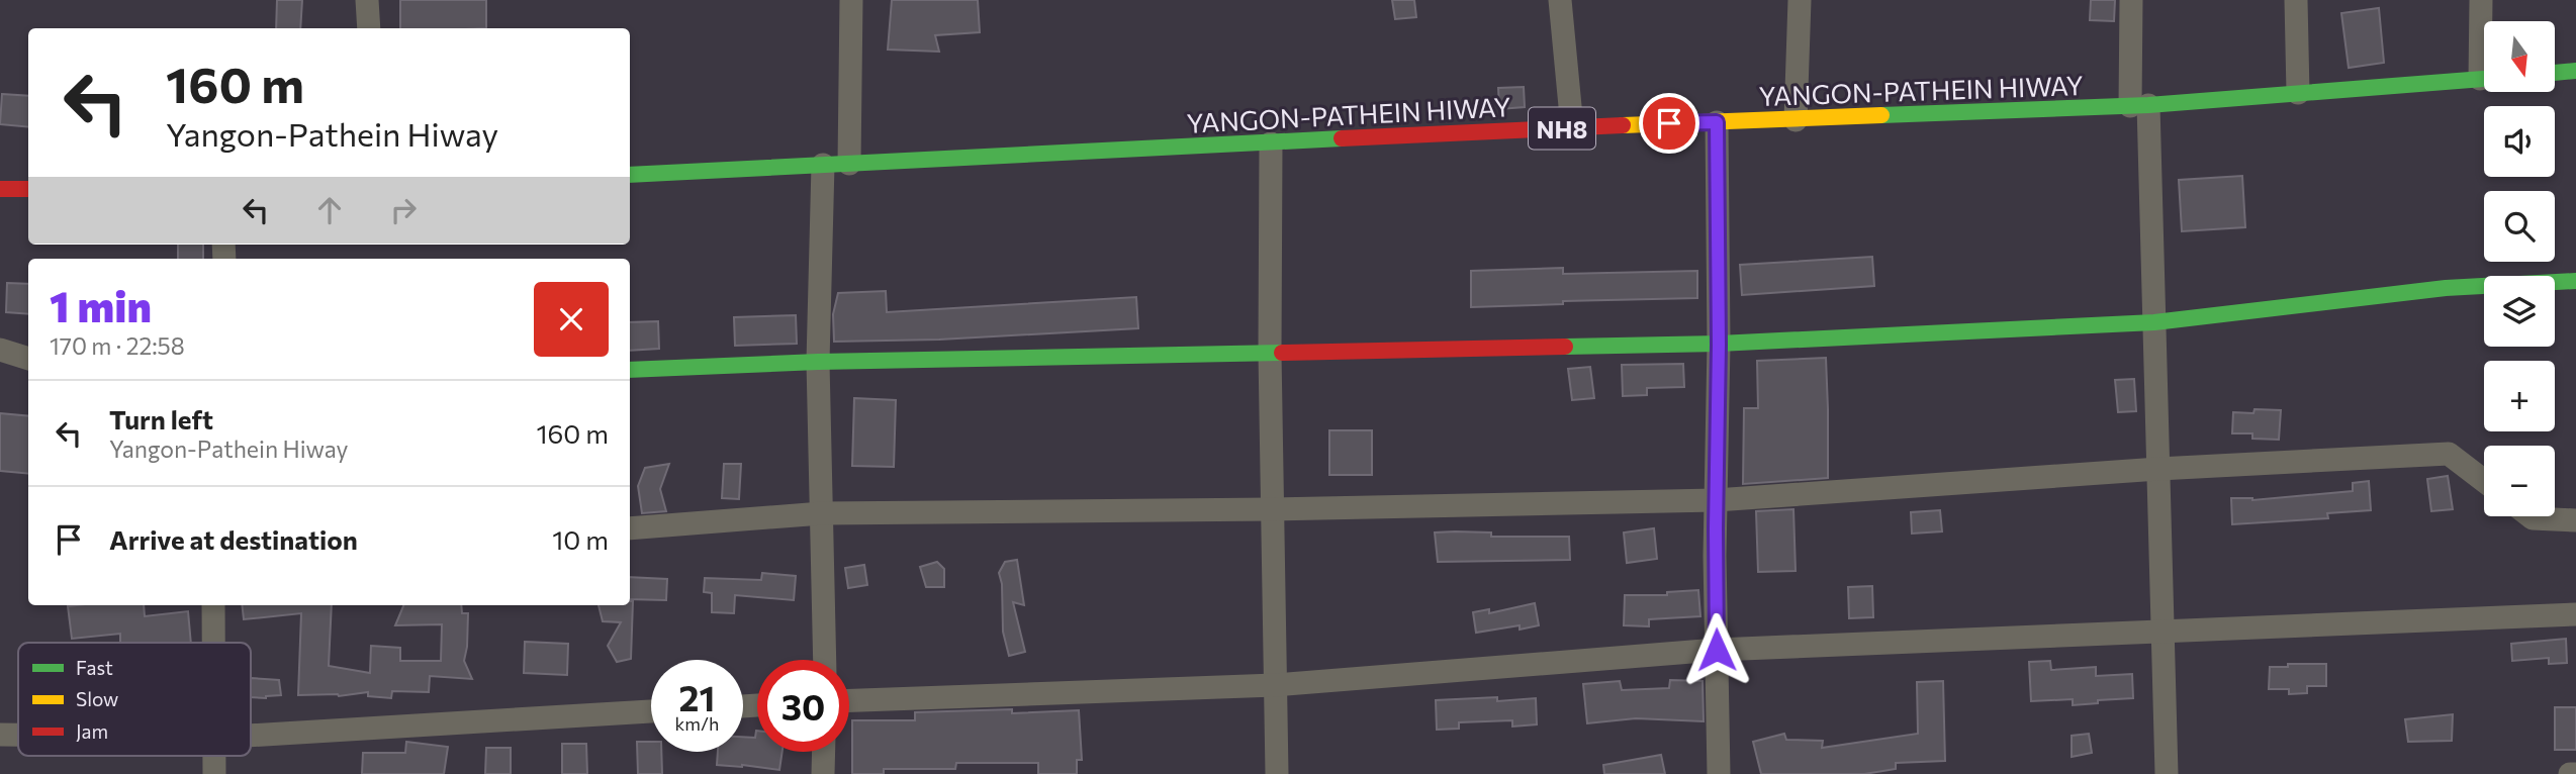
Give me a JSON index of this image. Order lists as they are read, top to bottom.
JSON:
{
  "streets": {
    "main road": ["YANGON-PATHEIN HIWAY", "NH8"]
  },
  "legend": ["Fast", "Slow", "Jam"],
  "north": "bottom",
  "page": {
    "map_buttons": ["+", "−"],
    "turn": ["160 m", "Yangon-Pathein Hiway"],
    "heading": ["1 min", "170 m · 22:58"],
    "list": [
      {
        "name": "Turn left",
        "note": "Yangon-Pathein Hiway",
        "value": "160 m"
      },
      {
        "name": "Arrive at destination",
        "value": "10 m"
      }
    ],
    "speed": "21 km/h",
    "limit": "30"
  }
}
